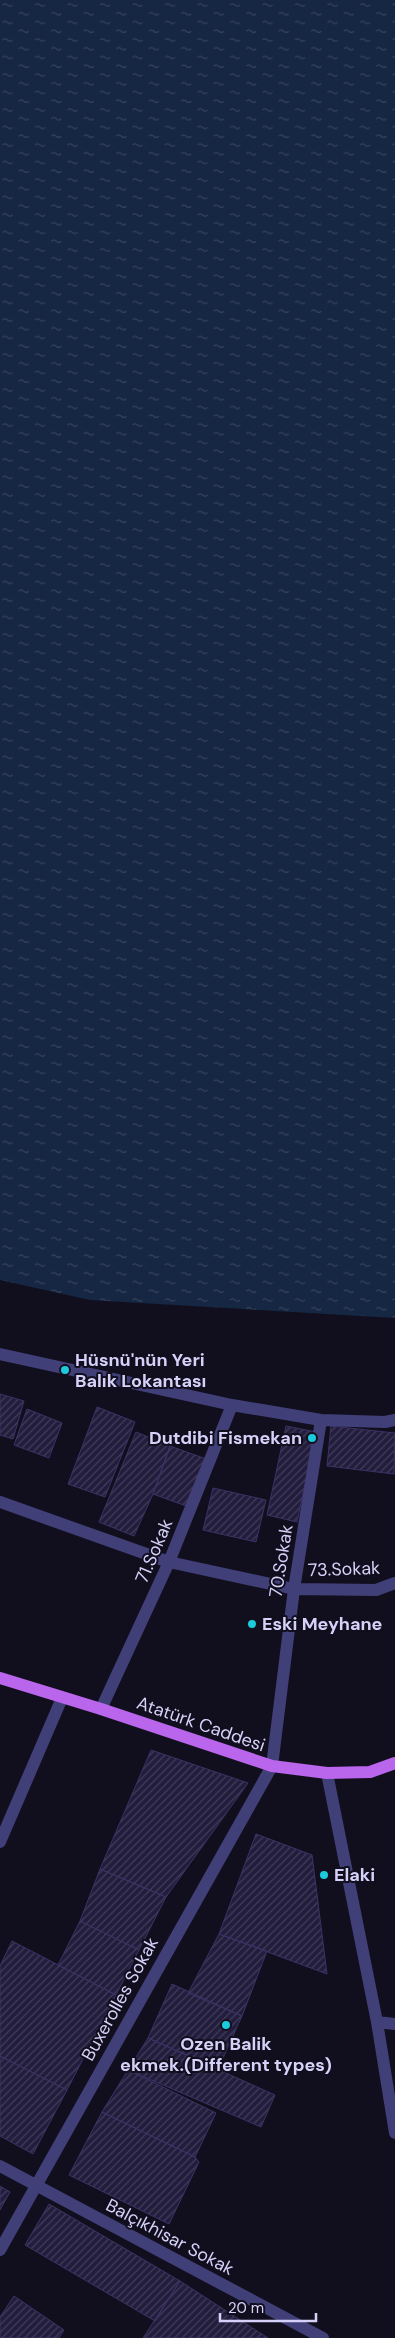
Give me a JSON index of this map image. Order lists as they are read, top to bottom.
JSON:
{
  "streets": {
    "main road": ["Atatürk Caddesi"],
    "street": [
      "71.Sokak",
      "70.Sokak",
      "73.Sokak",
      "Buxerolles Sokak",
      "Balçıkhisar Sokak"
    ]
  },
  "crossings": [
    ["71.Sokak", "73.Sokak"],
    ["71.Sokak", "Atatürk Caddesi"],
    ["70.Sokak", "73.Sokak"],
    ["70.Sokak", "Atatürk Caddesi"],
    ["70.Sokak", "Buxerolles Sokak"],
    ["Atatürk Caddesi", "Buxerolles Sokak"],
    ["Buxerolles Sokak", "Balçıkhisar Sokak"]
  ],
  "places": [
    "Hüsnü'nün Yeri Balık Lokantası",
    "Dutdibi Fismekan",
    "Eski Meyhane",
    "Elaki",
    "Ozen Balik ekmek.(Different types)"
  ],
  "scale_bar": "20 m"
}
